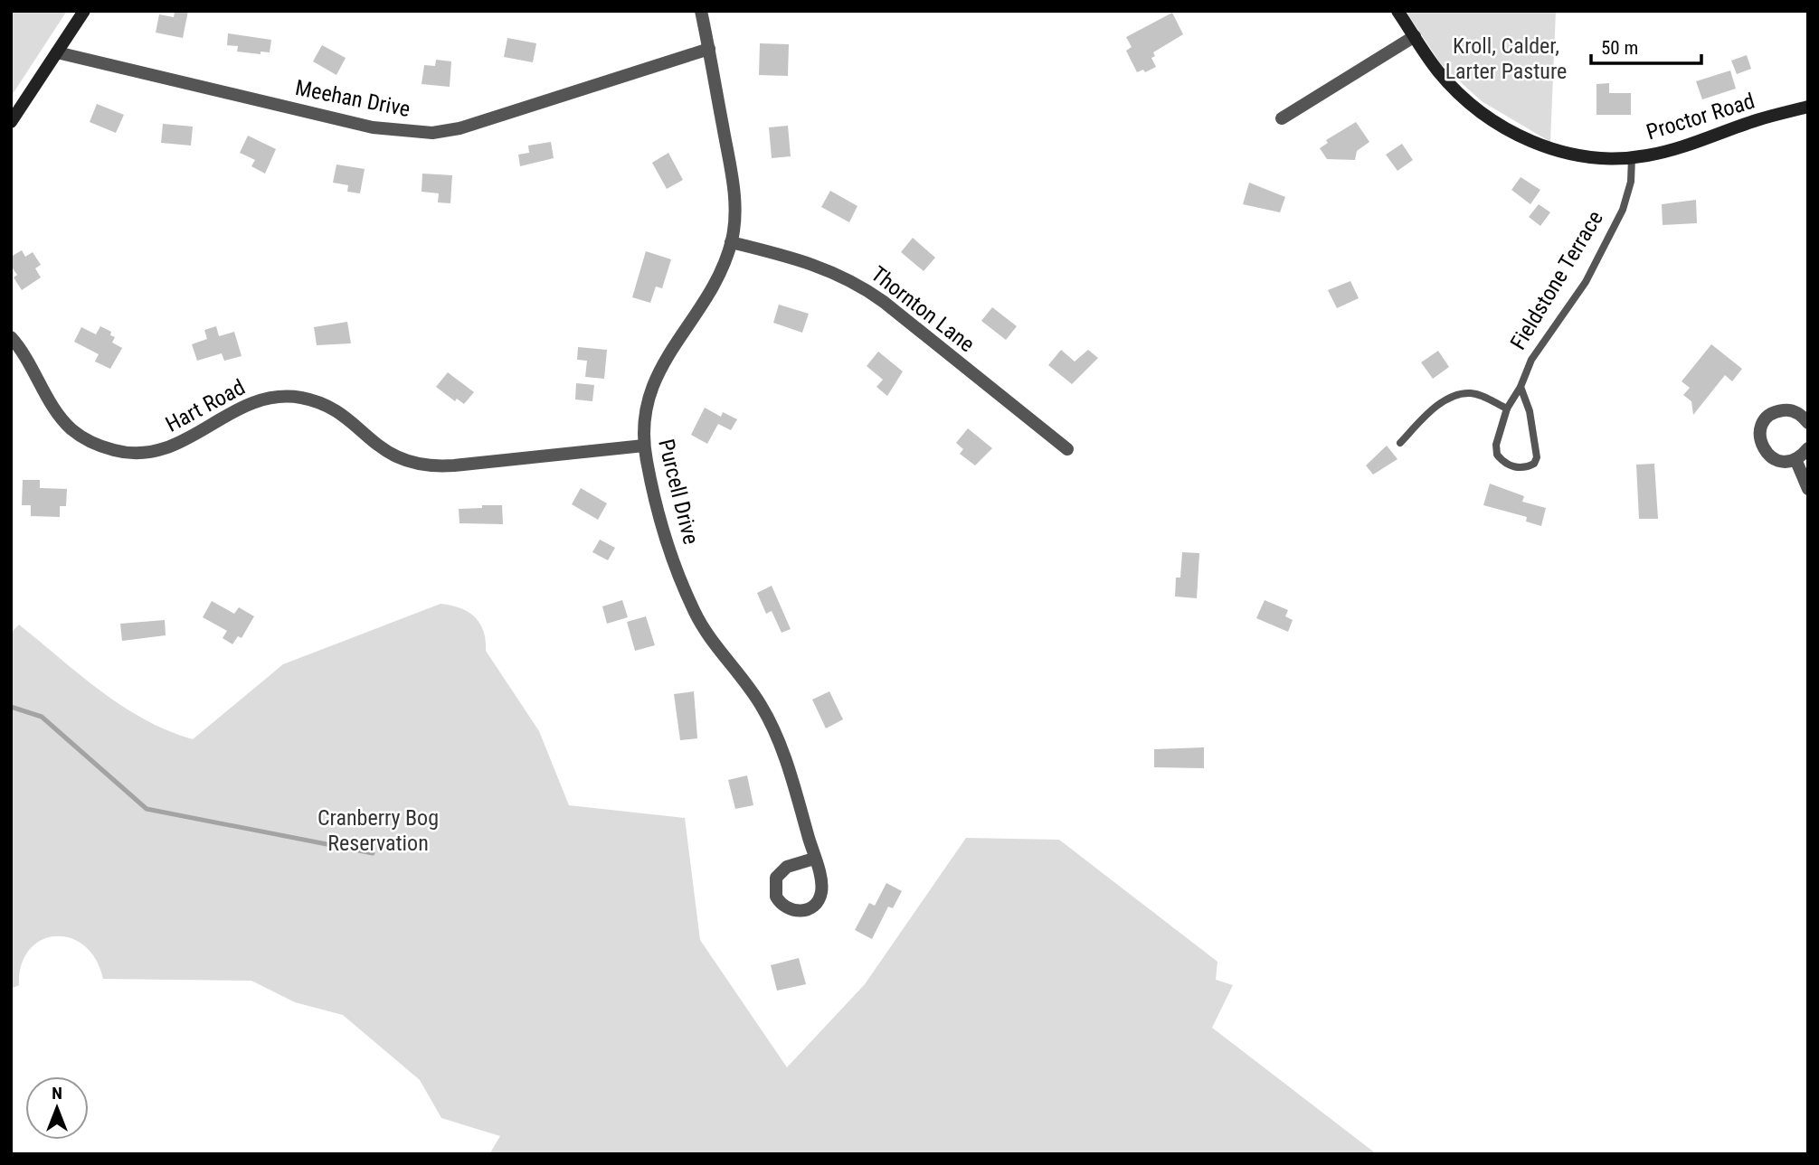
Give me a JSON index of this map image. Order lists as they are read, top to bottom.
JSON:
{
  "streets": {
    "main road": ["Proctor Road"],
    "street": [
      "Meehan Drive",
      "Thornton Lane",
      "Hart Road",
      "Purcell Drive"
    ],
    "lane": ["Fieldstone Terrace"]
  },
  "crossings": [
    ["Meehan Drive", "Purcell Drive"],
    ["Proctor Road", "Fieldstone Terrace"],
    ["Thornton Lane", "Purcell Drive"],
    ["Hart Road", "Purcell Drive"]
  ],
  "parks": ["Kroll, Calder, Larter Pasture", "Cranberry Bog Reservation"],
  "scale_bar": "50 m",
  "north": "top"
}
